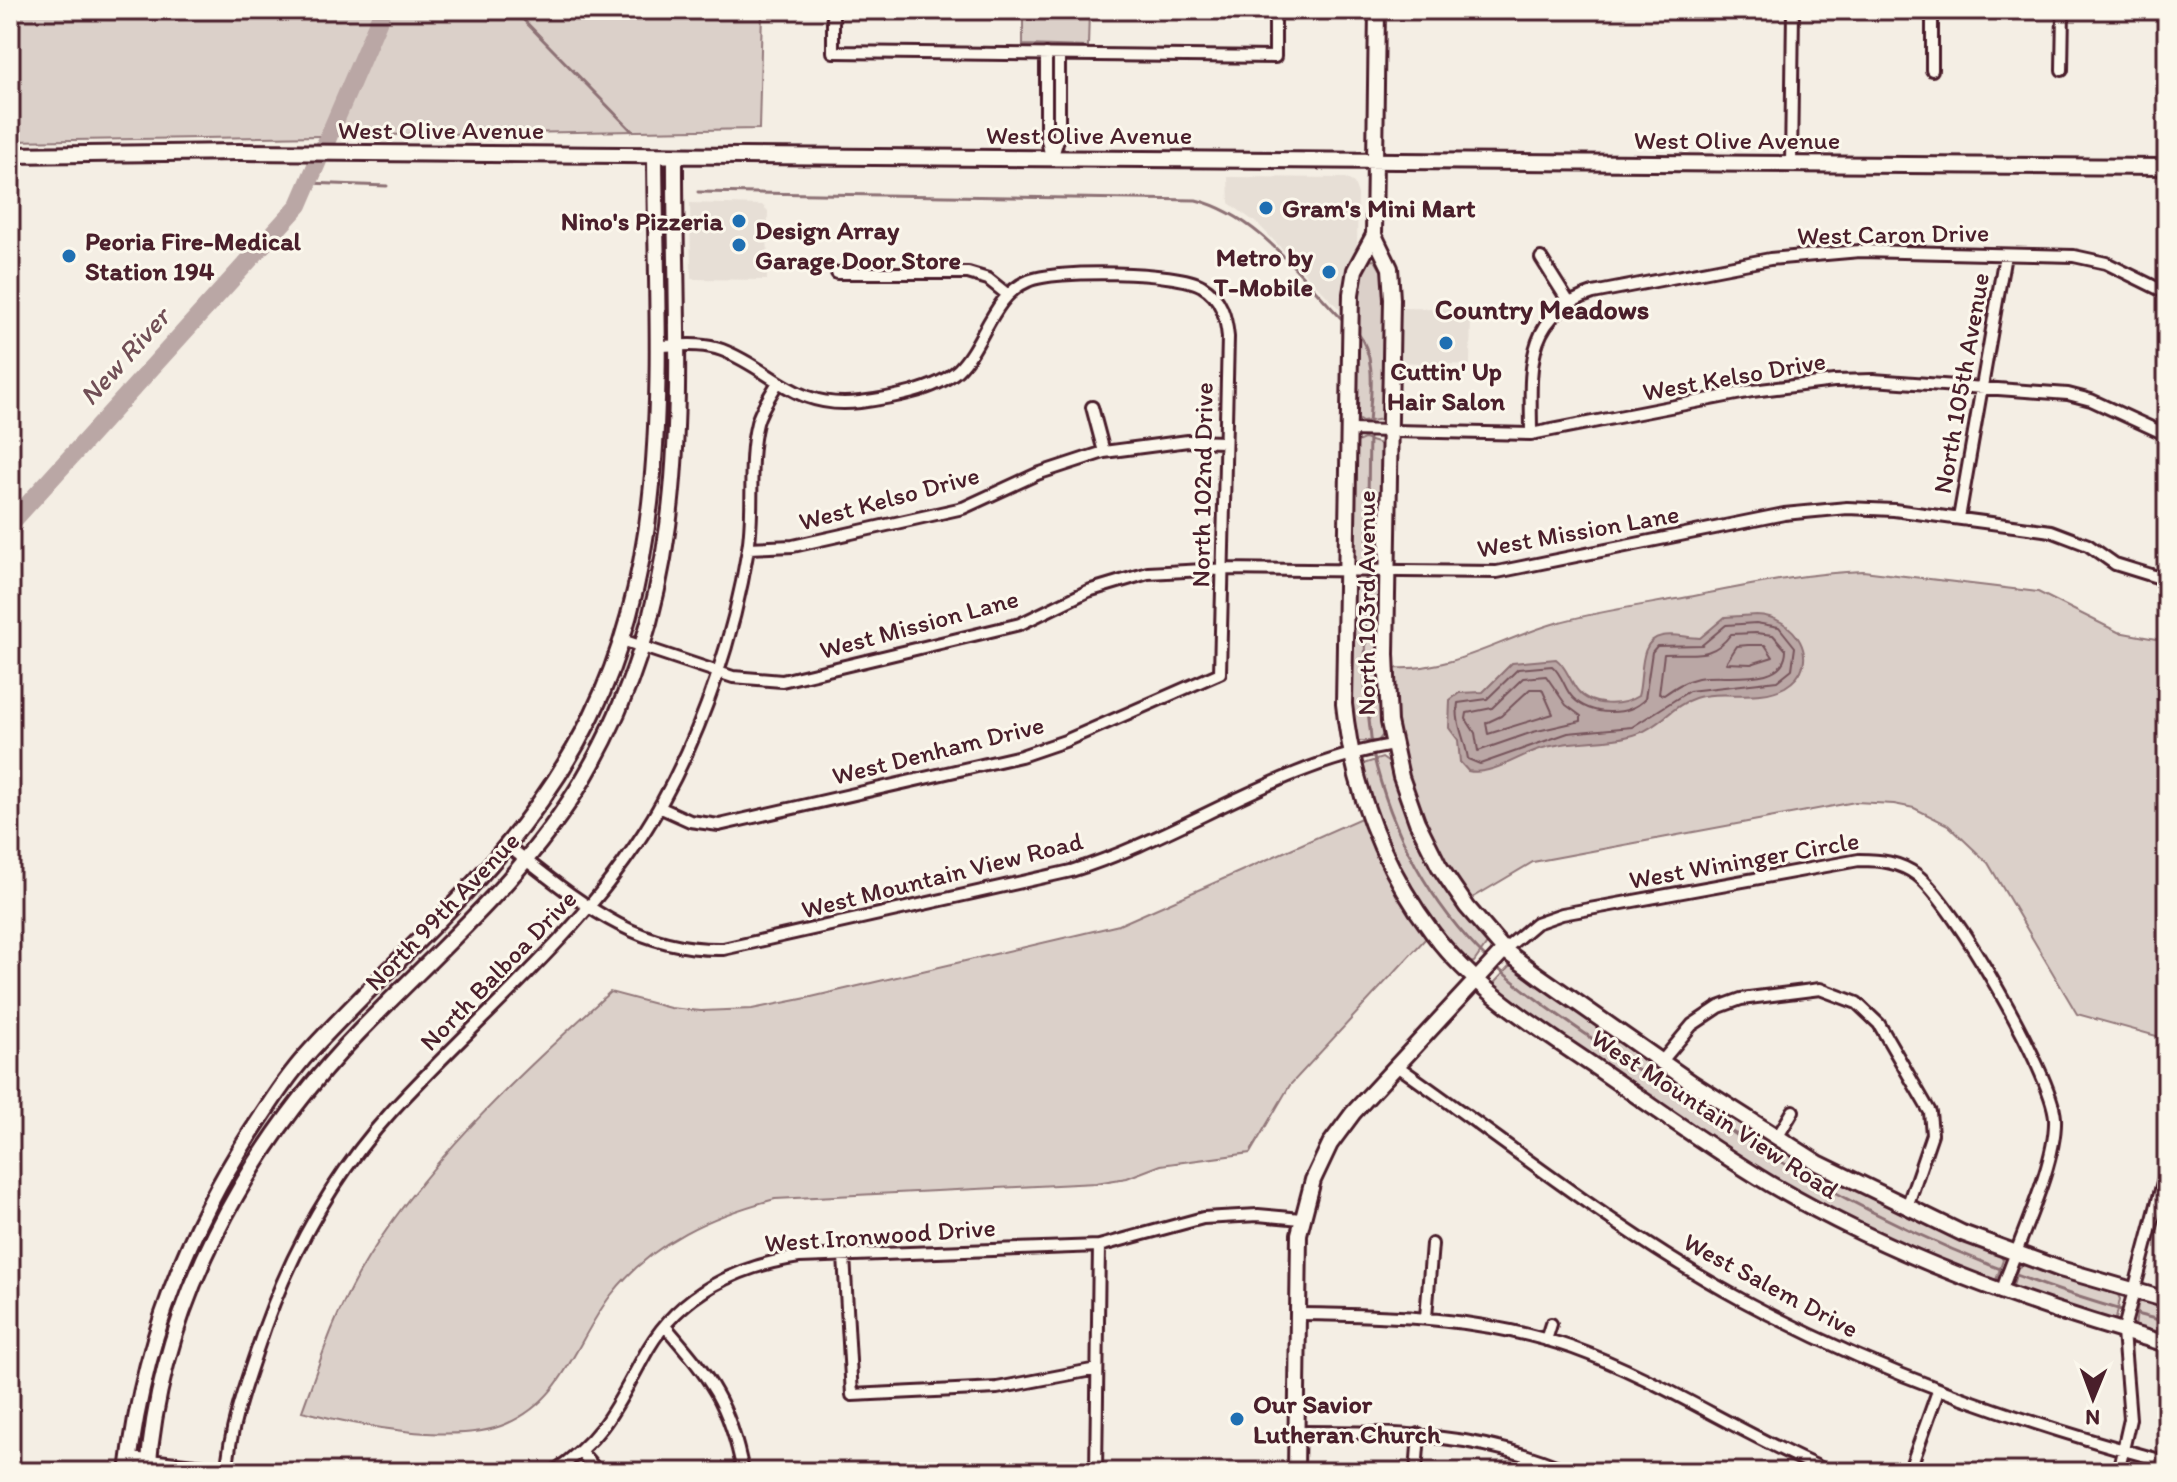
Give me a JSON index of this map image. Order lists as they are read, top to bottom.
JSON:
{
  "streets": {
    "main road": [
      "West Olive Avenue",
      "North 103rd Avenue",
      "West Mountain View Road",
      "North 99th Avenue"
    ],
    "street": [
      "West Caron Drive",
      "West Kelso Drive",
      "North 105th Avenue",
      "North 102nd Drive",
      "West Mission Lane",
      "West Denham Drive",
      "West Wininger Circle",
      "North Balboa Drive",
      "West Ironwood Drive",
      "West Salem Drive"
    ]
  },
  "crossings": [
    ["West Olive Avenue", "North 103rd Avenue"],
    ["West Olive Avenue", "North 99th Avenue"],
    ["West Caron Drive", "North 105th Avenue"],
    ["West Kelso Drive", "North 105th Avenue"],
    ["West Kelso Drive", "North 102nd Drive"],
    ["West Kelso Drive", "North 103rd Avenue"],
    ["West Kelso Drive", "North Balboa Drive"],
    ["North 105th Avenue", "West Mission Lane"],
    ["North 102nd Drive", "West Mission Lane"],
    ["North 102nd Drive", "West Denham Drive"],
    ["West Mission Lane", "North 103rd Avenue"],
    ["West Mission Lane", "North 99th Avenue"],
    ["West Mission Lane", "North Balboa Drive"],
    ["North 103rd Avenue", "West Wininger Circle"],
    ["North 103rd Avenue", "West Mountain View Road"],
    ["West Denham Drive", "North Balboa Drive"],
    ["West Wininger Circle", "West Mountain View Road"],
    ["West Mountain View Road", "North 99th Avenue"],
    ["West Mountain View Road", "North Balboa Drive"]
  ],
  "districts": ["Country Meadows"],
  "water": ["New River"],
  "places": [
    "Gram's Mini Mart",
    "Nino's Pizzeria",
    "Design Array Garage Door Store",
    "Peoria Fire-Medical Station 194",
    "Metro by T-Mobile",
    "Cuttin' Up Hair Salon",
    "Our Savior Lutheran Church"
  ],
  "north": "bottom"
}
